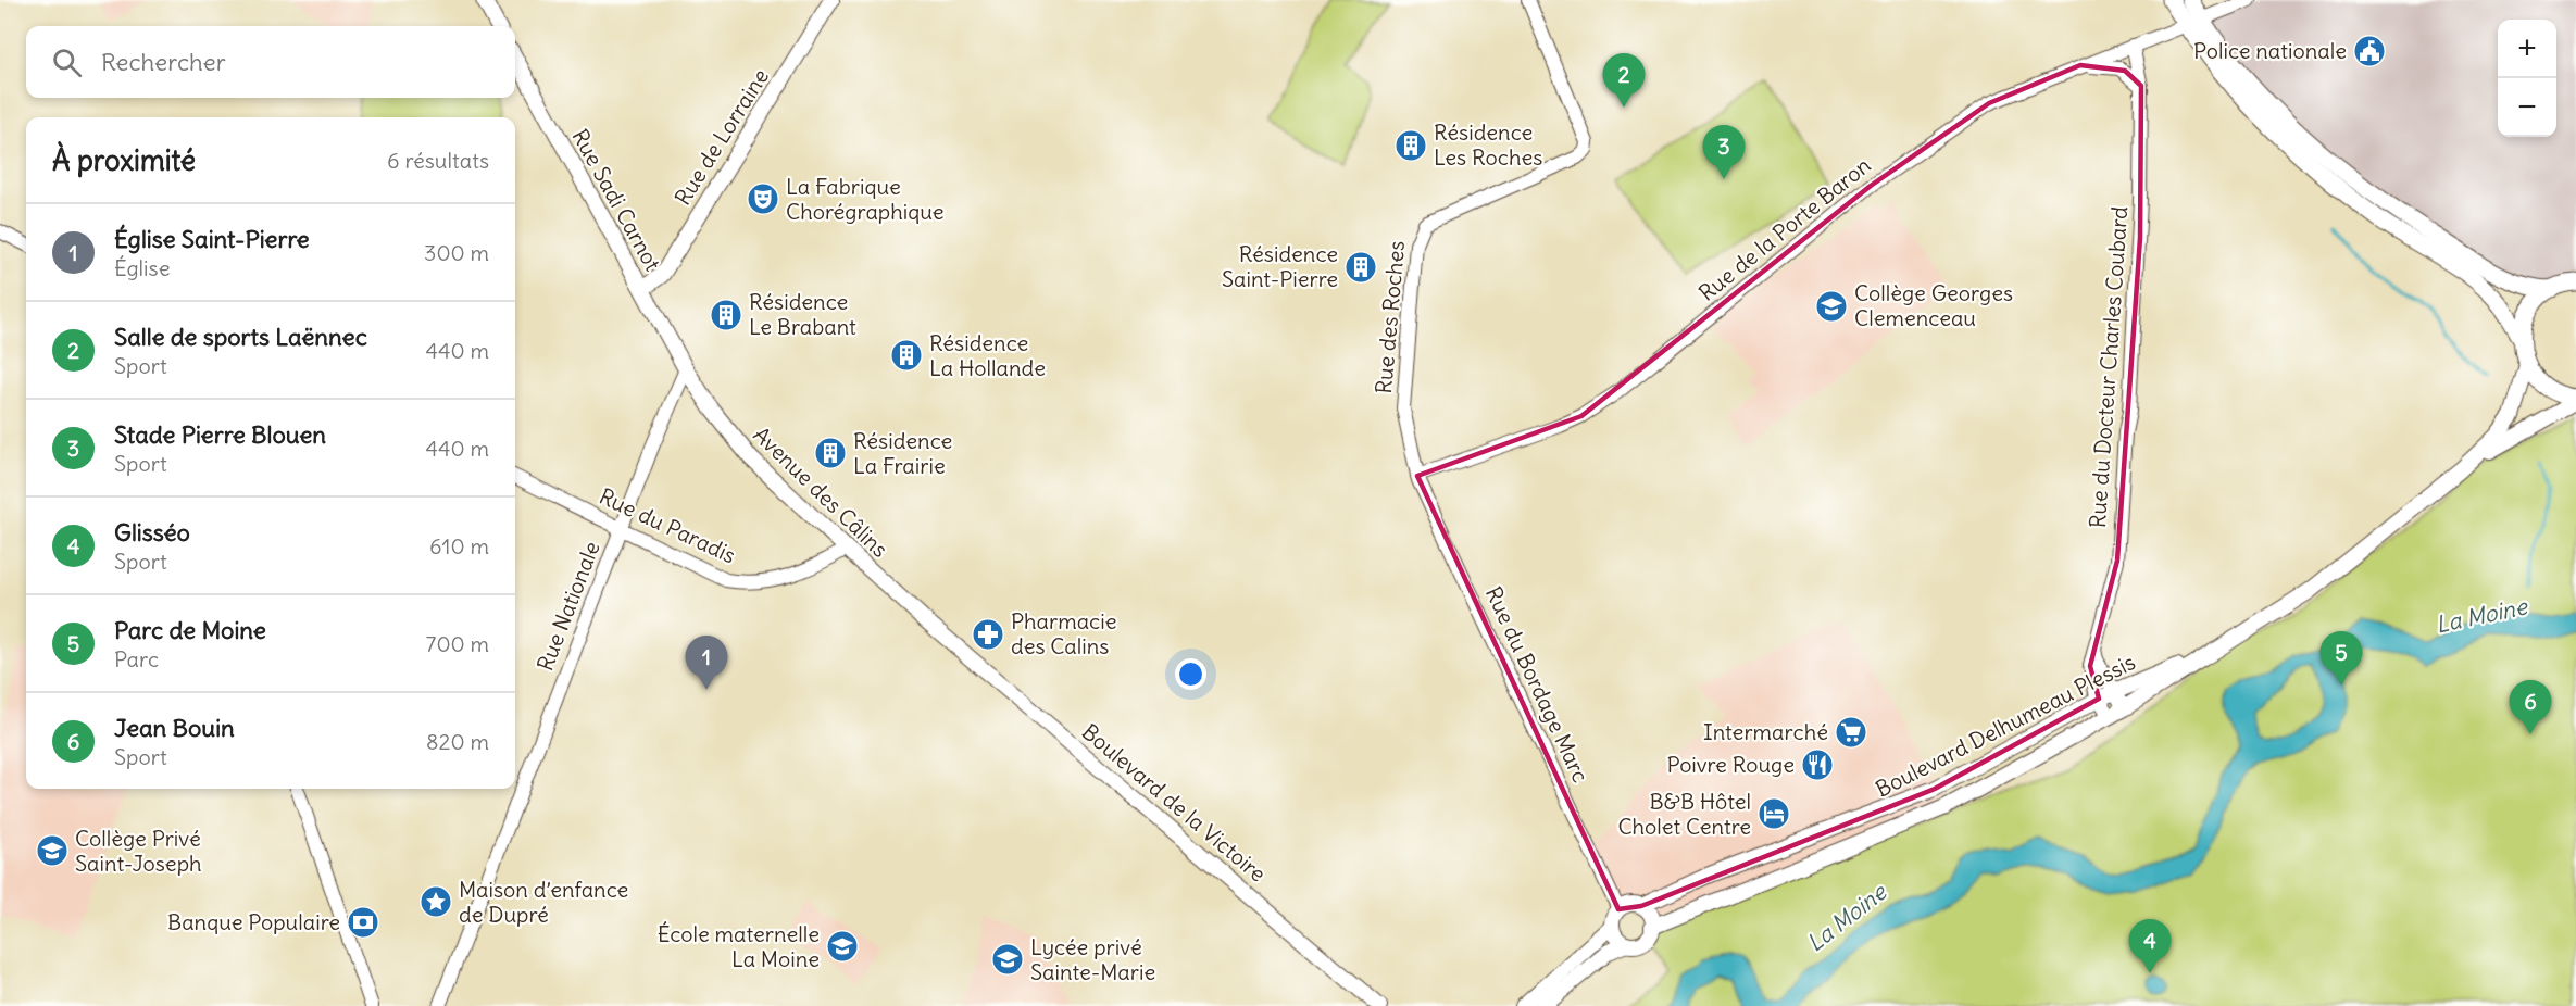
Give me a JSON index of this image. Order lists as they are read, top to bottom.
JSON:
{
  "streets": {
    "main road": [
      "Rue de Lorraine",
      "Rue Sadi Carnot",
      "Avenue des Câlins",
      "Boulevard Delhumeau Plessis",
      "Boulevard de la Victoire"
    ],
    "street": [
      "Rue de la Porte Baron",
      "Rue des Roches",
      "Rue du Docteur Charles Coubard",
      "Rue du Paradis",
      "Rue Nationale",
      "Rue du Bordage Marc"
    ]
  },
  "crossings": [
    ["Rue de Lorraine", "Rue Sadi Carnot"],
    ["Rue Sadi Carnot", "Avenue des Câlins"],
    ["Rue Sadi Carnot", "Rue Nationale"],
    ["Rue de la Porte Baron", "Rue des Roches"],
    ["Rue de la Porte Baron", "Rue du Docteur Charles Coubard"],
    ["Rue de la Porte Baron", "Rue du Bordage Marc"],
    ["Rue des Roches", "Rue du Bordage Marc"],
    ["Rue du Docteur Charles Coubard", "Boulevard Delhumeau Plessis"],
    ["Avenue des Câlins", "Rue du Paradis"],
    ["Avenue des Câlins", "Rue Nationale"],
    ["Avenue des Câlins", "Boulevard de la Victoire"],
    ["Rue du Paradis", "Rue Nationale"],
    ["Rue du Bordage Marc", "Boulevard Delhumeau Plessis"]
  ],
  "water": ["La Moine"],
  "places": {
    "public building": ["Police nationale"],
    "building": [
      "Résidence Les Roches",
      "Résidence Saint-Pierre",
      "Résidence Le Brabant",
      "Résidence La Hollande",
      "Résidence La Frairie"
    ],
    "theatre": ["La Fabrique Chorégraphique"],
    "school or university": [
      "Collège Georges Clemenceau",
      "Collège Privé Saint-Joseph",
      "École maternelle La Moine",
      "Lycée privé Sainte-Marie"
    ],
    "pharmacy": ["Pharmacie des Calins"],
    "supermarket": ["Intermarché"],
    "restaurant": ["Poivre Rouge"],
    "hotel": ["B&B Hôtel Cholet Centre"],
    "place": ["Maison d’enfance de Dupré"],
    "bank": ["Banque Populaire"]
  },
  "page": {
    "map_buttons": ["+", "−"],
    "search": "Rechercher",
    "pins": [
      "2",
      "3",
      "5",
      "1",
      "6",
      "4"
    ],
    "heading": ["À proximité", "6 résultats"],
    "list": [
      {
        "mark": "1",
        "name": "Église Saint-Pierre",
        "note": "Église",
        "value": "300 m"
      },
      {
        "mark": "2",
        "name": "Salle de sports Laënnec",
        "note": "Sport",
        "value": "440 m"
      },
      {
        "mark": "3",
        "name": "Stade Pierre Blouen",
        "note": "Sport",
        "value": "440 m"
      },
      {
        "mark": "4",
        "name": "Glisséo",
        "note": "Sport",
        "value": "610 m"
      },
      {
        "mark": "5",
        "name": "Parc de Moine",
        "note": "Parc",
        "value": "700 m"
      },
      {
        "mark": "6",
        "name": "Jean Bouin",
        "note": "Sport",
        "value": "820 m"
      }
    ]
  }
}
